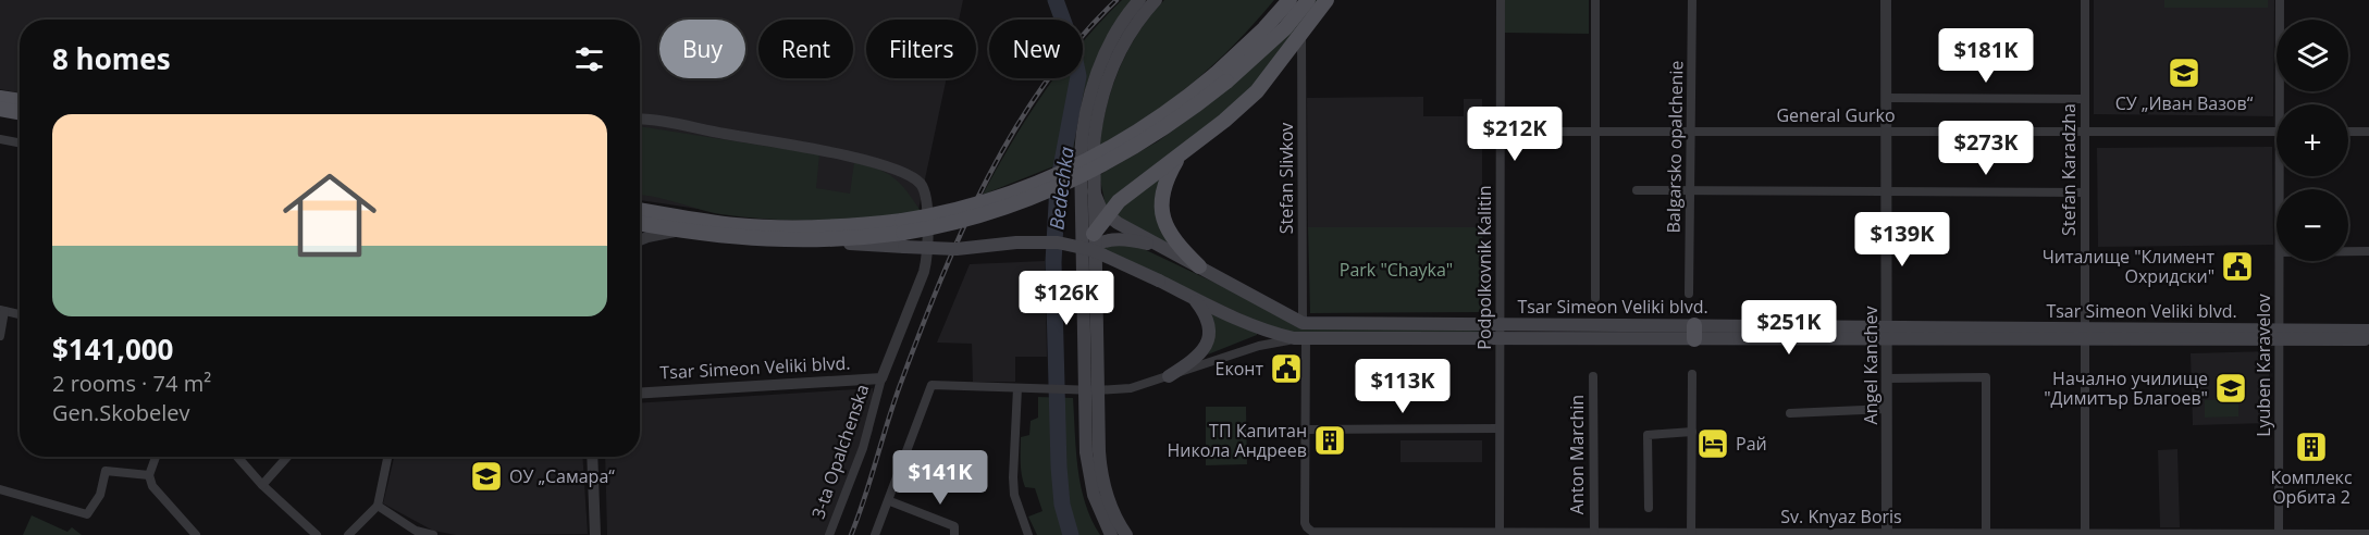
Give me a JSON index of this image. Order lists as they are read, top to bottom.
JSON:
{
  "streets": {
    "main road": ["Tsar Simeon Veliki blvd."],
    "street": [
      "General Gurko",
      "Balgarsko opalchenie",
      "Stefan Karadzha",
      "Stefan Slivkov",
      "Podpolkovnik Kalitin",
      "Angel Kanchev",
      "Lyuben Karavelov",
      "3-ta Opalchenska",
      "Anton Marchin",
      "Sv. Knyaz Boris"
    ]
  },
  "crossings": [
    ["General Gurko", "Balgarsko opalchenie"],
    ["General Gurko", "Stefan Karadzha"],
    ["General Gurko", "Podpolkovnik Kalitin"],
    ["General Gurko", "Angel Kanchev"],
    ["Stefan Karadzha", "Tsar Simeon Veliki blvd."],
    ["Stefan Karadzha", "Sv. Knyaz Boris"],
    ["Stefan Slivkov", "Tsar Simeon Veliki blvd."],
    ["Podpolkovnik Kalitin", "Tsar Simeon Veliki blvd."],
    ["Podpolkovnik Kalitin", "Sv. Knyaz Boris"],
    ["Tsar Simeon Veliki blvd.", "Angel Kanchev"],
    ["Tsar Simeon Veliki blvd.", "Lyuben Karavelov"],
    ["Tsar Simeon Veliki blvd.", "3-ta Opalchenska"],
    ["Angel Kanchev", "Sv. Knyaz Boris"],
    ["Lyuben Karavelov", "Sv. Knyaz Boris"],
    ["Anton Marchin", "Sv. Knyaz Boris"]
  ],
  "water": ["Bedechka"],
  "parks": ["Park \"Chayka\""],
  "places": {
    "school or university": ["СУ „Иван Вазов“", "Начално училище \"Димитър Благоев\"", "ОУ „Самара“"],
    "public building": ["Читалище \"Климент Охридски\"", "Еконт"],
    "building": ["ТП Капитан Никола Андреев", "Комплекс Орбита 2"],
    "hotel": ["Рай"]
  },
  "page": {
    "map_buttons": ["+", "−"],
    "chip": [
      "Buy",
      "Rent",
      "Filters",
      "New"
    ],
    "heading": "8 homes",
    "price": [
      "$181K",
      "$212K",
      "$273K",
      "$139K",
      "$126K",
      "$251K",
      "$113K",
      "$141K"
    ],
    "list": [
      {
        "name": "$141,000",
        "note": "2 rooms · 74 m² · Gen.Skobelev"
      }
    ]
  }
}
